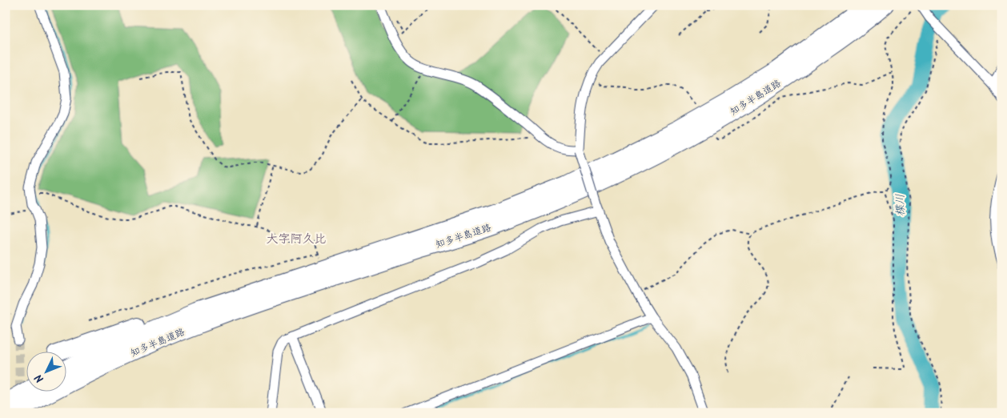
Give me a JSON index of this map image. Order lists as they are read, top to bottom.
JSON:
{
  "streets": {
    "highway": ["知多半島道路"]
  },
  "districts": ["大字阿久比"],
  "water": ["楪川"],
  "north": "bottom left"
}
